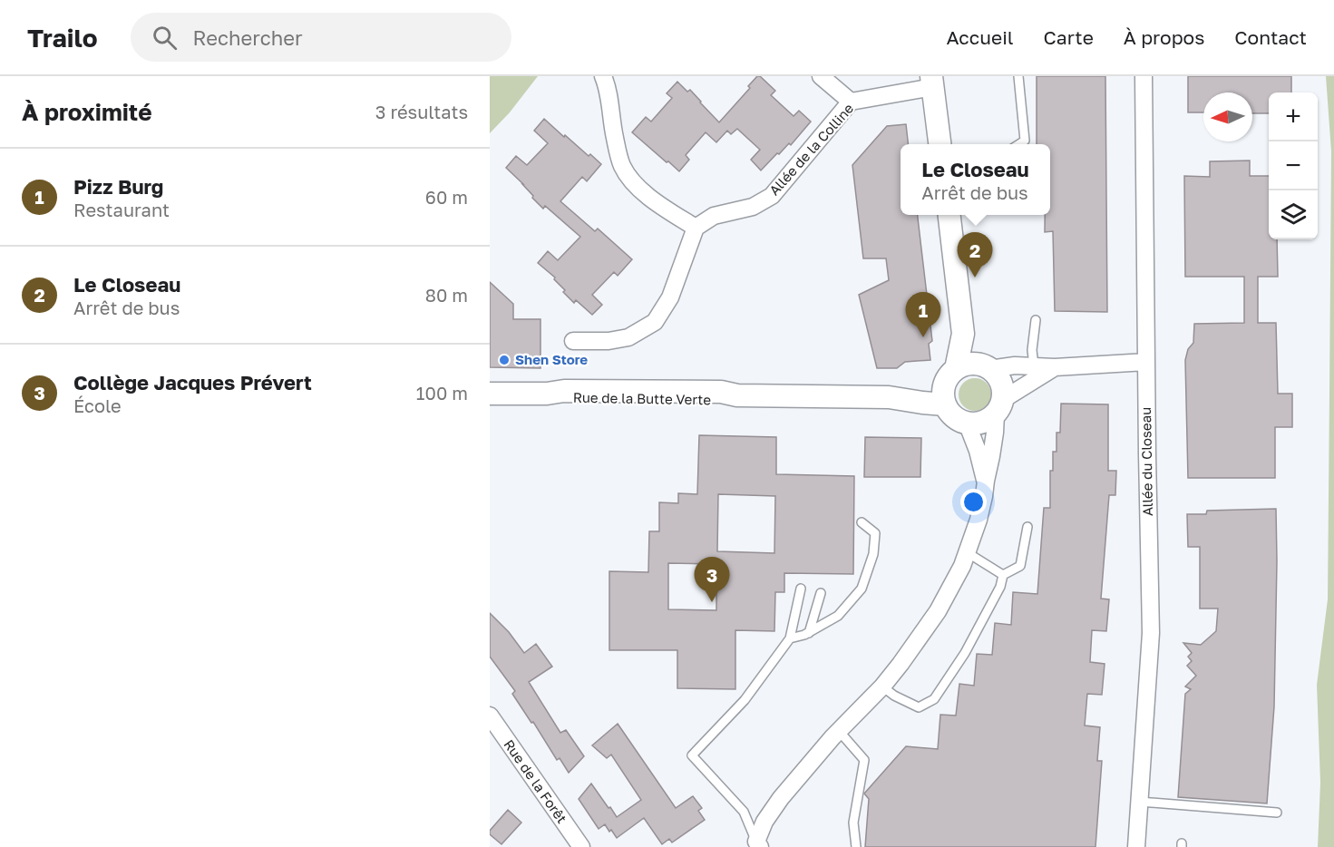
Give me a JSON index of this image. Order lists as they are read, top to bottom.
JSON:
{
  "streets": {
    "street": [
      "Allée de la Colline",
      "Rue de la Butte Verte",
      "Allée du Closeau",
      "Rue de la Forêt"
    ]
  },
  "places": ["Shen Store"],
  "north": "left",
  "page": {
    "header": "Trailo",
    "search": "Rechercher",
    "nav": [
      "Accueil",
      "Carte",
      "À propos",
      "Contact"
    ],
    "heading": ["À proximité", "3 résultats"],
    "map_buttons": ["+", "−"],
    "popup": ["Le Closeau", "Arrêt de bus"],
    "list": [
      {
        "mark": "1",
        "name": "Pizz Burg",
        "note": "Restaurant",
        "value": "60 m"
      },
      {
        "mark": "2",
        "name": "Le Closeau",
        "note": "Arrêt de bus",
        "value": "80 m"
      },
      {
        "mark": "3",
        "name": "Collège Jacques Prévert",
        "note": "École",
        "value": "100 m"
      }
    ],
    "pins": ["2", "1", "3"]
  }
}
